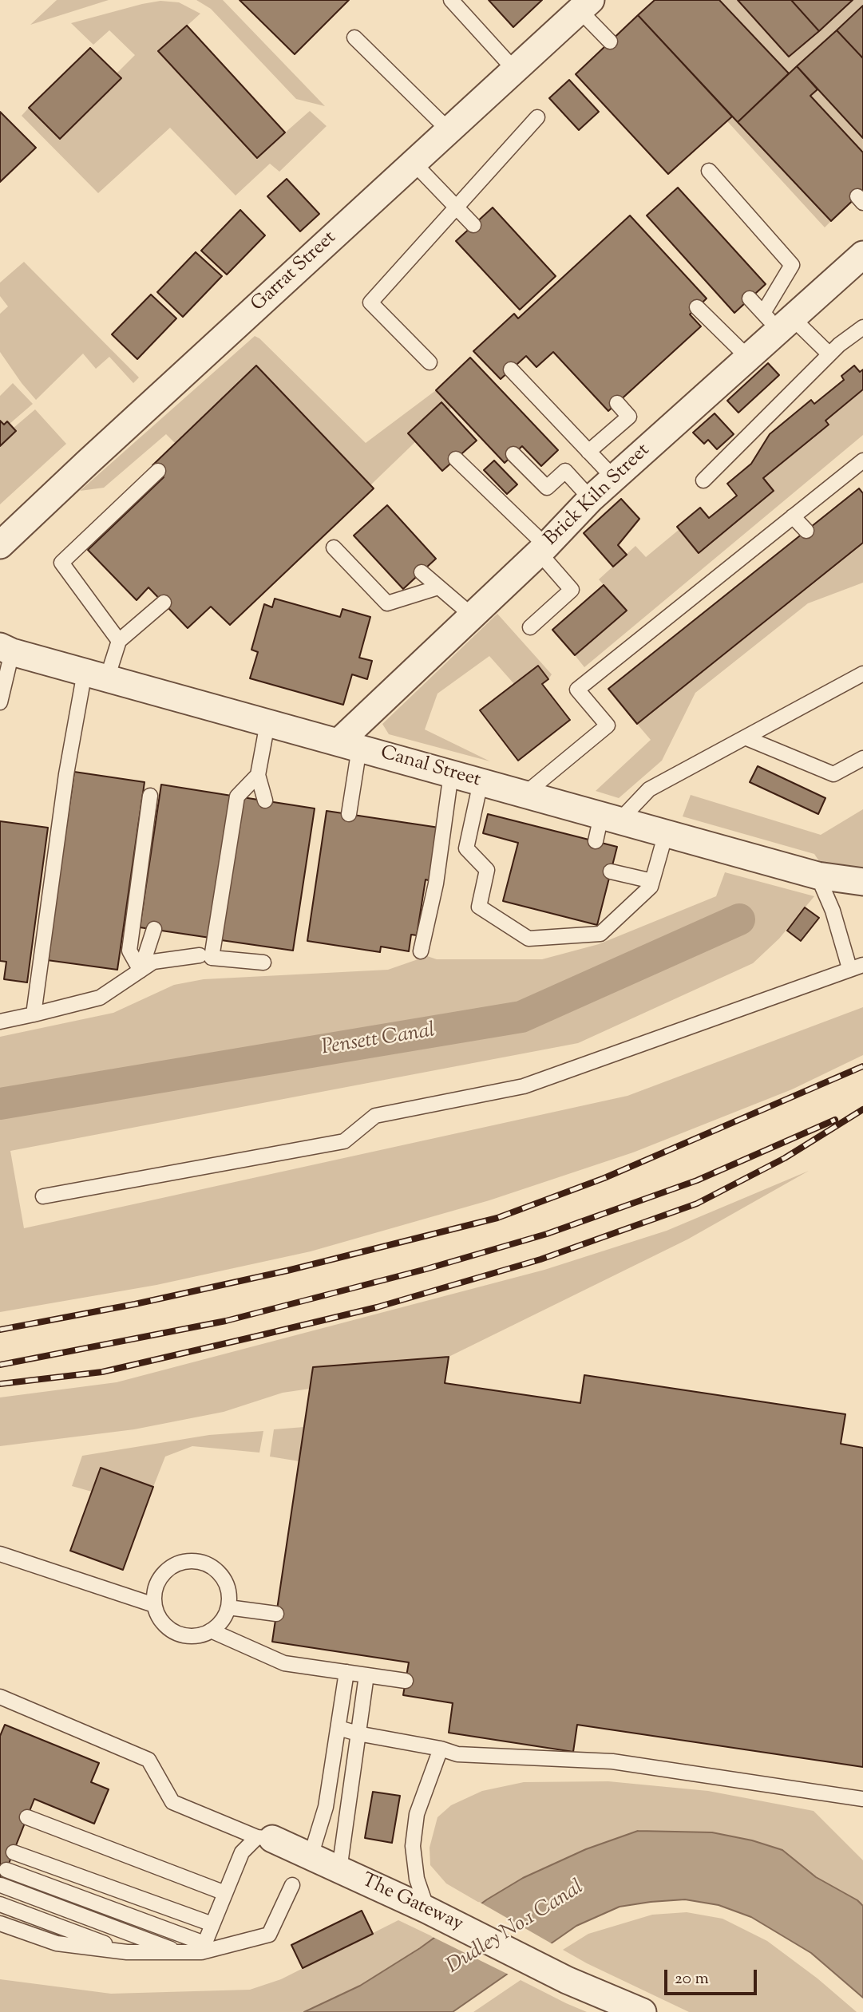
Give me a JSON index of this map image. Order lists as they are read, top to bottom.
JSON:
{
  "streets": {
    "street": [
      "Garrat Street",
      "Brick Kiln Street",
      "Canal Street",
      "The Gateway"
    ]
  },
  "crossings": [
    ["Brick Kiln Street", "Canal Street"]
  ],
  "water": ["Pensett Canal", "Dudley No.1 Canal"],
  "scale_bar": "20 m"
}
